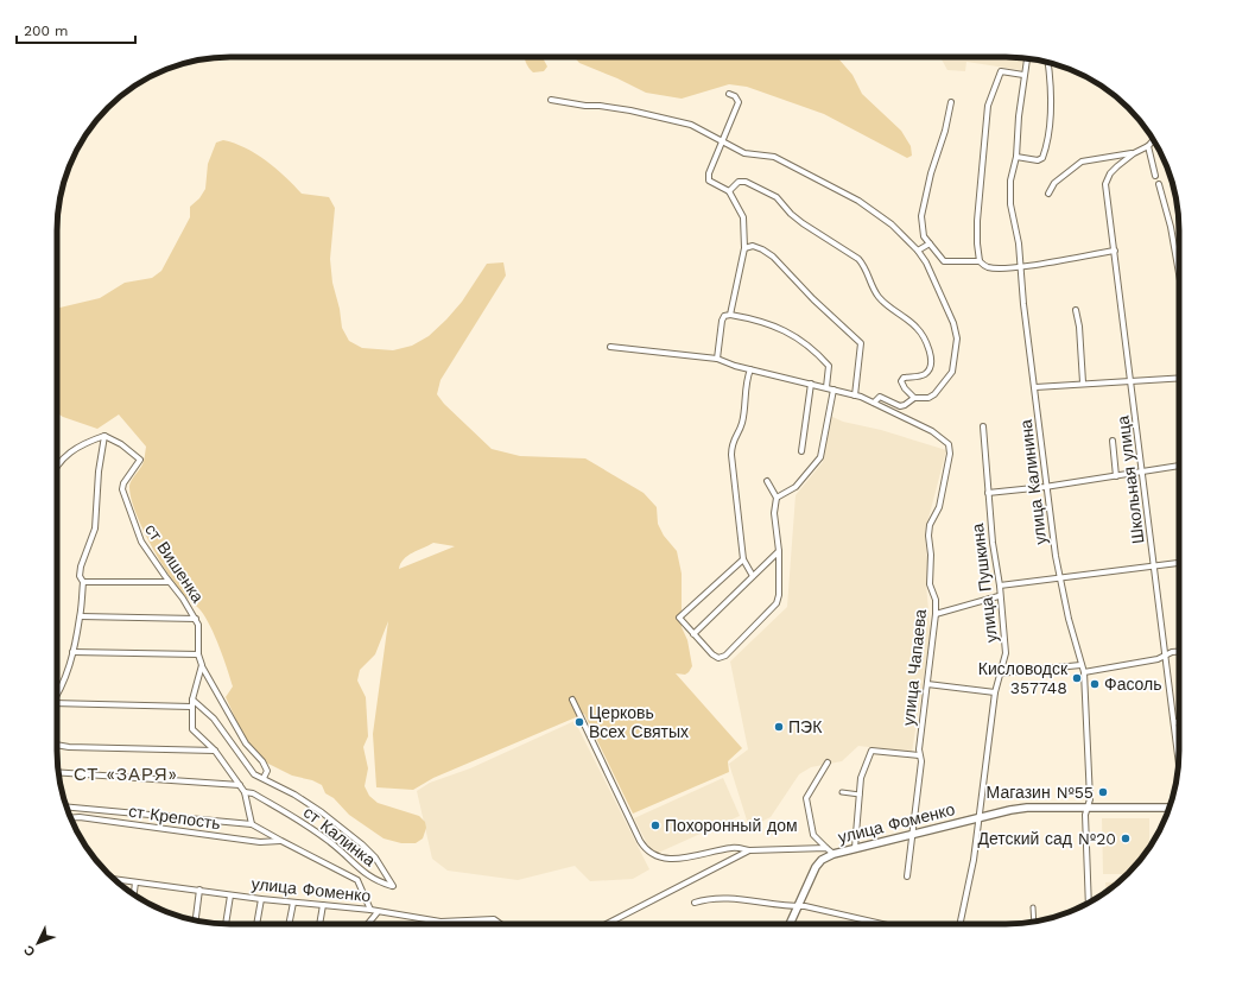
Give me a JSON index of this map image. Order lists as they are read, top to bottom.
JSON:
{
  "streets": {
    "main road": ["улица Фоменко"],
    "street": [
      "Школьная улица",
      "улица Калинина",
      "ст Вишенка",
      "улица Пушкина",
      "улица Чапаева",
      "ст Крепость",
      "ст Калинка"
    ]
  },
  "crossings": [
    ["улица Калинина", "улица Фоменко"],
    ["улица Пушкина", "улица Фоменко"],
    ["улица Чапаева", "улица Фоменко"]
  ],
  "districts": ["СТ «ЗАРЯ»"],
  "places": [
    "Кисловодск 357748",
    "Фасоль",
    "Церковь Всех Святых",
    "ПЭК",
    "Магазин №55",
    "Похоронный дом",
    "Детский сад №20"
  ],
  "scale_bar": "200 m",
  "north": "bottom left"
}
